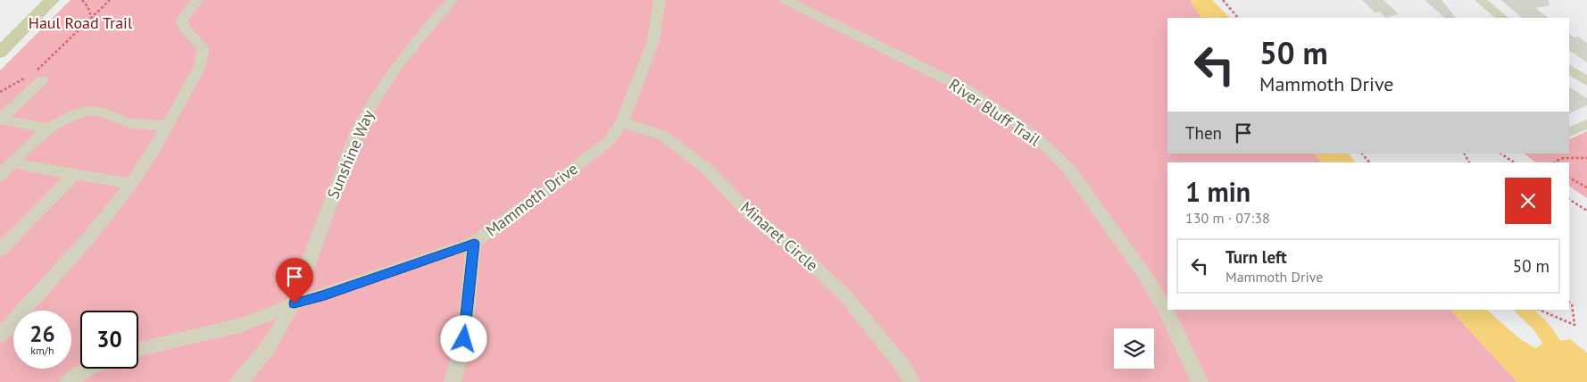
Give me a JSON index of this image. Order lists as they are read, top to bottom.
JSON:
{
  "streets": {
    "street": [
      "River Bluff Trail",
      "Sunshine Way",
      "Mammoth Drive",
      "Minaret Circle"
    ]
  },
  "crossings": [
    ["Sunshine Way", "Mammoth Drive"],
    ["Mammoth Drive", "Minaret Circle"]
  ],
  "parks": ["Haul Road Trail"],
  "page": {
    "turn": ["50 m", "Mammoth Drive"],
    "then": "Then",
    "heading": ["1 min", "130 m · 07:38"],
    "list": [
      {
        "name": "Turn left",
        "note": "Mammoth Drive",
        "value": "50 m"
      }
    ],
    "speed": "26 km/h",
    "limit": "30"
  }
}
